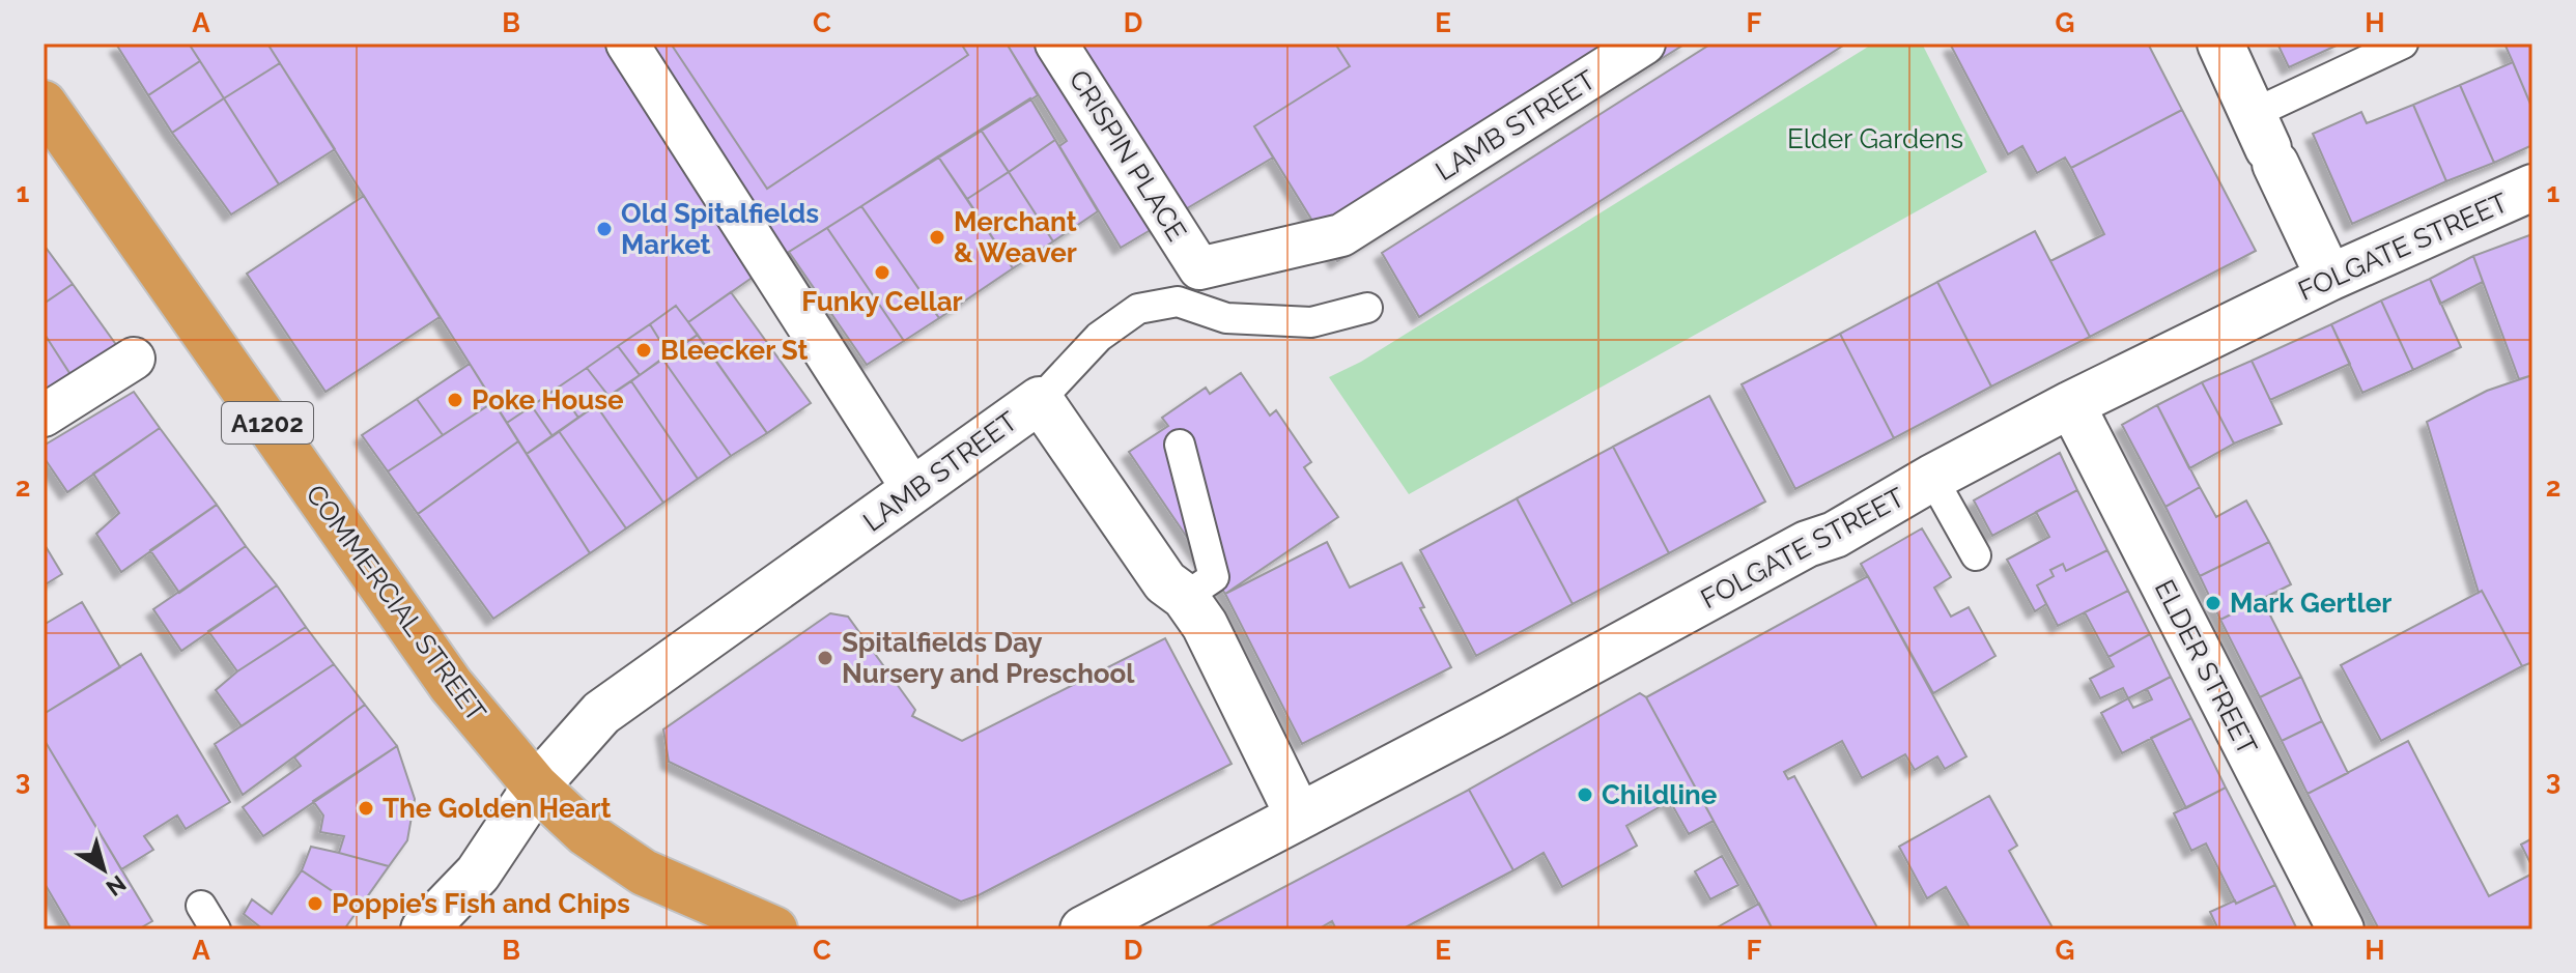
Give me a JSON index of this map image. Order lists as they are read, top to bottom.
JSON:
{
  "streets": {
    "highway": ["A1202", "COMMERCIAL STREET"],
    "street": [
      "LAMB STREET",
      "CRISPIN PLACE",
      "FOLGATE STREET",
      "ELDER STREET"
    ]
  },
  "crossings": [
    ["LAMB STREET", "CRISPIN PLACE"],
    ["LAMB STREET", "FOLGATE STREET"],
    ["LAMB STREET", "COMMERCIAL STREET"],
    ["FOLGATE STREET", "ELDER STREET"]
  ],
  "parks": ["Elder Gardens"],
  "places": [
    "Old Spitalfields Market",
    "Merchant & Weaver",
    "Funky Cellar",
    "Bleecker St",
    "Poke House",
    "Mark Gertler",
    "Spitalfields Day Nursery and Preschool",
    "Childline",
    "The Golden Heart",
    "Poppie’s Fish and Chips"
  ],
  "north": "bottom right",
  "grid": {
    "columns": [
      "A",
      "B",
      "C",
      "D",
      "E",
      "F",
      "G",
      "H"
    ],
    "rows": ["1", "2", "3"]
  }
}
